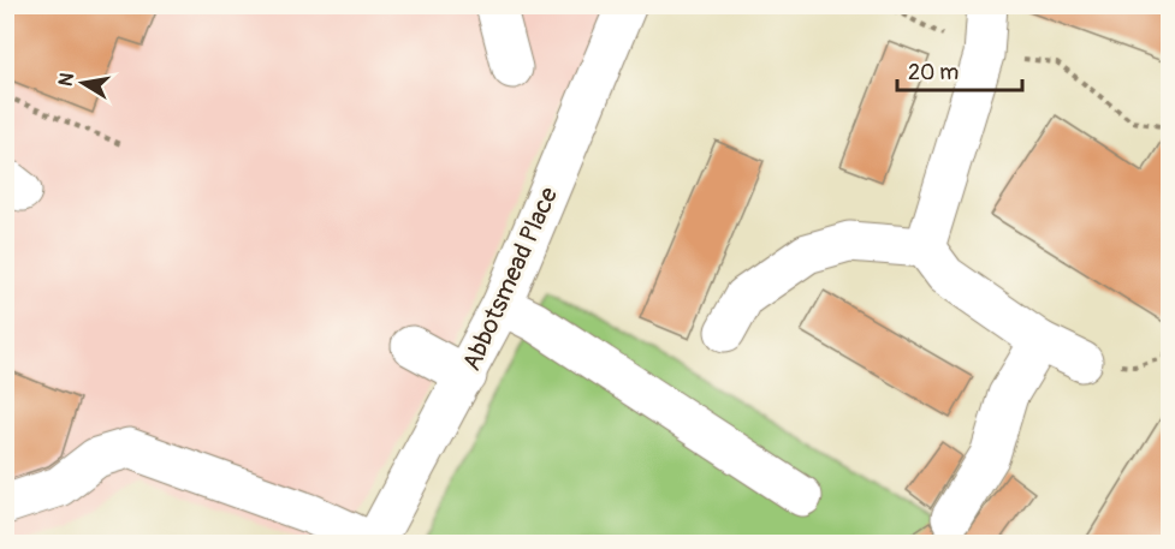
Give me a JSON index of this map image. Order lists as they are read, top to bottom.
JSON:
{
  "streets": {
    "street": ["Abbotsmead Place"]
  },
  "scale_bar": "20 m",
  "north": "left"
}
